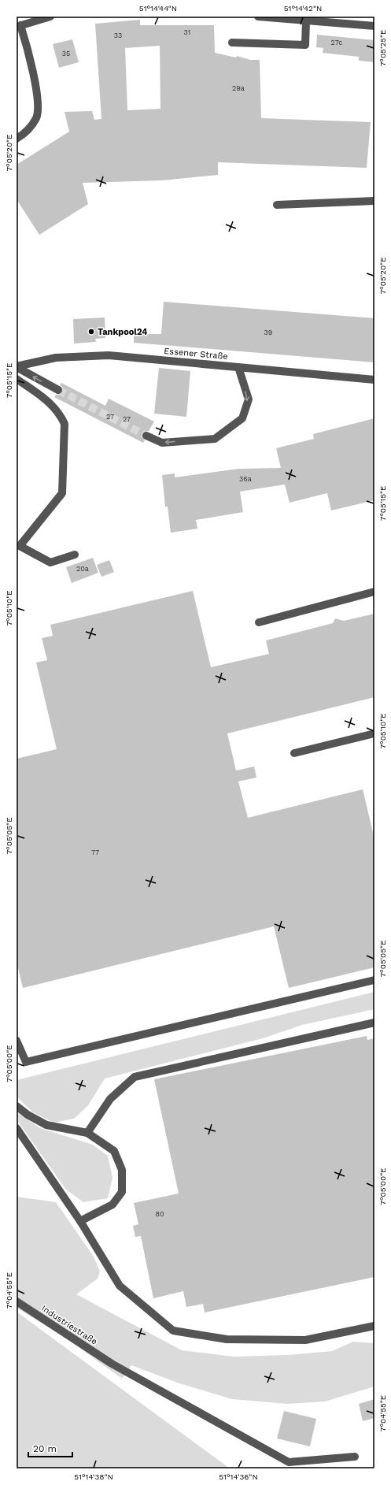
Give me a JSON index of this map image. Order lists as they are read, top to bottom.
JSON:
{
  "streets": {
    "street": ["Essener Straße", "Industriestraße"]
  },
  "places": ["Tankpool24"],
  "house_numbers": [
    "31",
    "33",
    "27c",
    "35",
    "29a",
    "39",
    "27",
    "27",
    "36a",
    "20a",
    "77",
    "80"
  ],
  "scale_bar": "20 m",
  "coordinates": [
    "51°14'44\"N",
    "51°14'42\"N",
    "7°05'25\"E",
    "7°05'20\"E",
    "7°05'15\"E",
    "7°05'10\"E",
    "7°05'05\"E",
    "7°05'00\"E",
    "7°04'55\"E",
    "51°14'38\"N",
    "51°14'36\"N"
  ]
}
